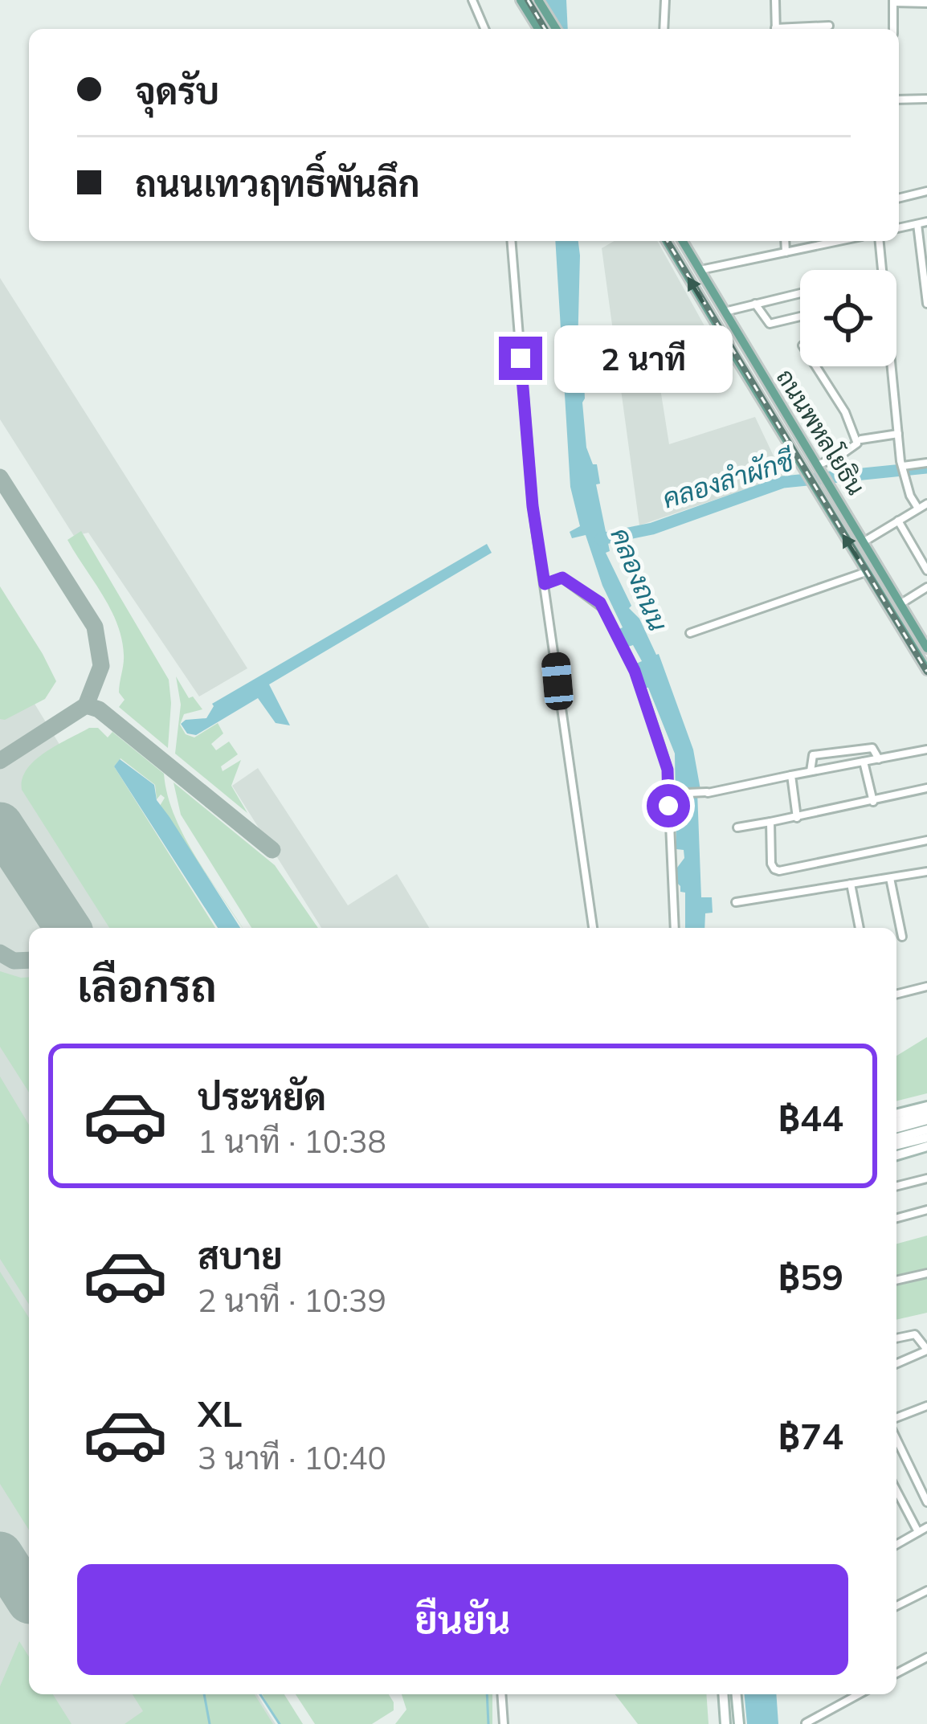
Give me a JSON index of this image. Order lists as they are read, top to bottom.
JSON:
{
  "streets": {
    "highway": ["ถนนพหลโยธิน"]
  },
  "water": ["คลองลำผักชี", "คลองถนน"],
  "page": {
    "banner": ["จุดรับ", "ถนนเทวฤทธิ์พันลึก"],
    "bubble": "2 นาที",
    "heading": "เลือกรถ",
    "list": [
      {
        "name": "ประหยัด",
        "note": "1 นาที · 10:38",
        "value": "฿44"
      },
      {
        "name": "สบาย",
        "note": "2 นาที · 10:39",
        "value": "฿59"
      },
      {
        "name": "XL",
        "note": "3 นาที · 10:40",
        "value": "฿74"
      }
    ],
    "buttons": "ยืนยัน"
  }
}
